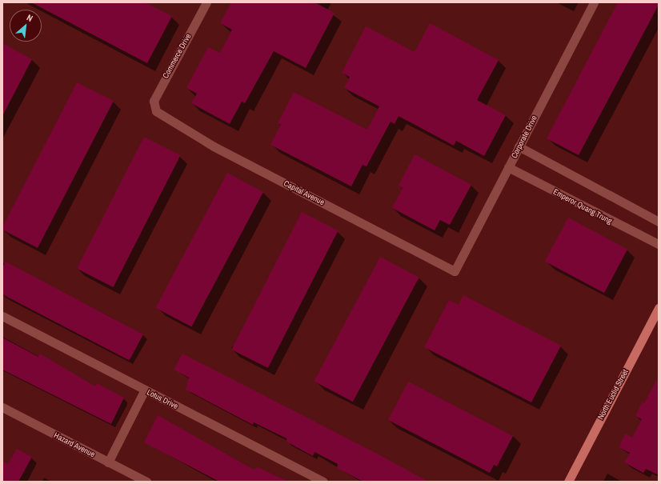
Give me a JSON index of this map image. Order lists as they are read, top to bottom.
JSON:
{
  "streets": {
    "main road": ["North Euclid Street"],
    "street": [
      "Commerce Drive",
      "Corporate Drive",
      "Capital Avenue",
      "Emperor Quang Trung",
      "Lotus Drive",
      "Hazard Avenue"
    ]
  },
  "crossings": [
    ["Commerce Drive", "Capital Avenue"],
    ["Corporate Drive", "Capital Avenue"],
    ["Corporate Drive", "Emperor Quang Trung"]
  ],
  "north": "top right"
}
